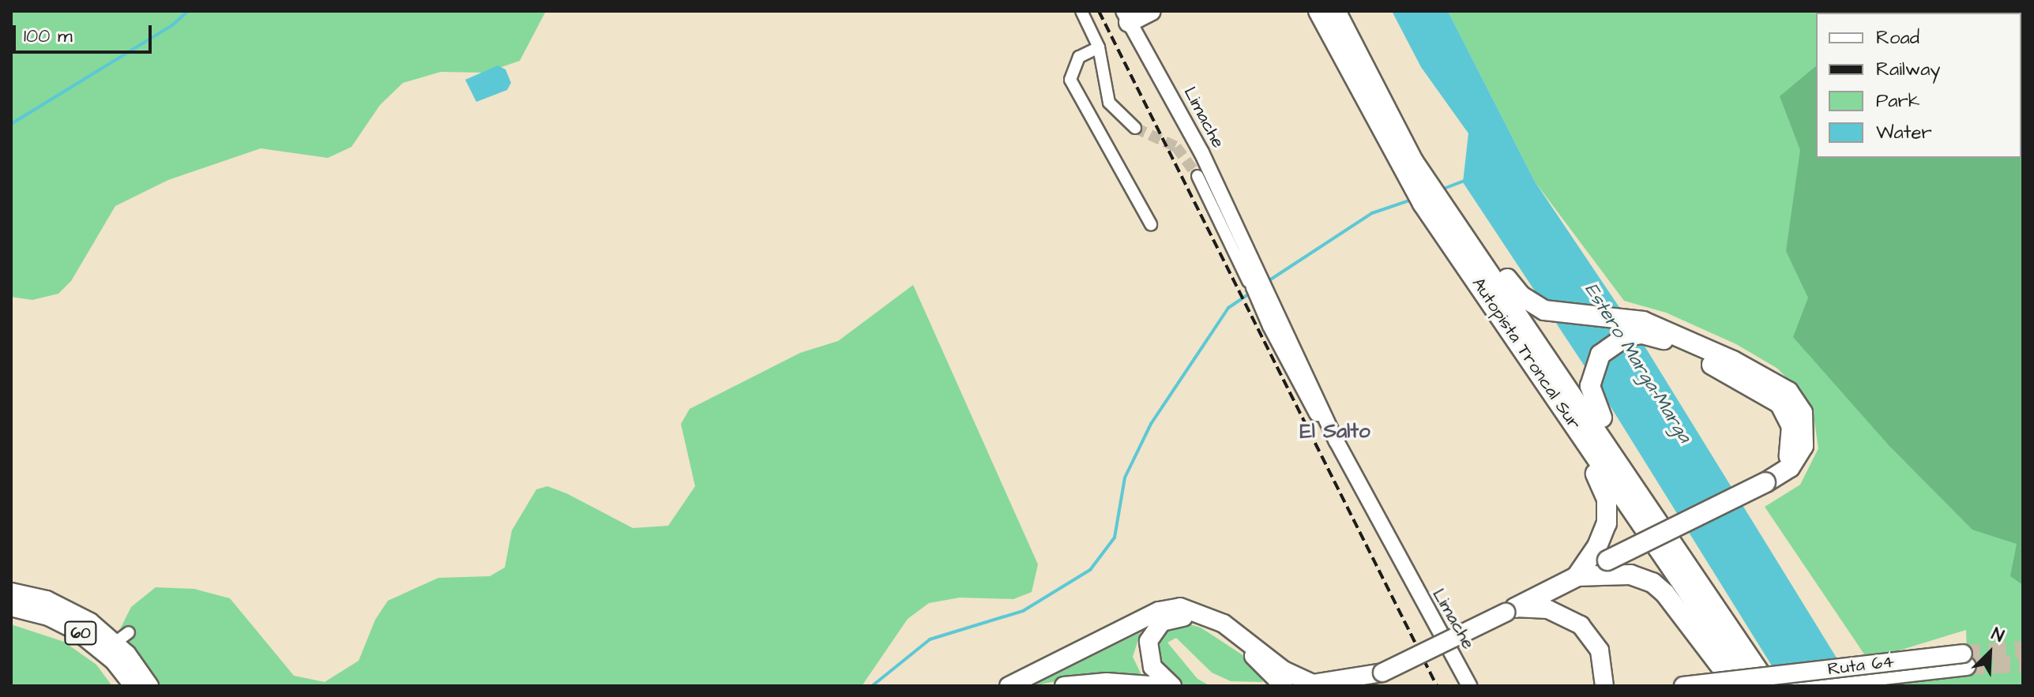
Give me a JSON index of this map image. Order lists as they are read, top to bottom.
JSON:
{
  "streets": {
    "highway": ["Autopista Troncal Sur", "60", "Ruta 64"],
    "main road": ["Limache"]
  },
  "districts": ["El Salto"],
  "water": ["Estero Marga-Marga"],
  "legend": [
    "Road",
    "Railway",
    "Park",
    "Water"
  ],
  "scale_bar": "100 m",
  "north": "top right"
}
